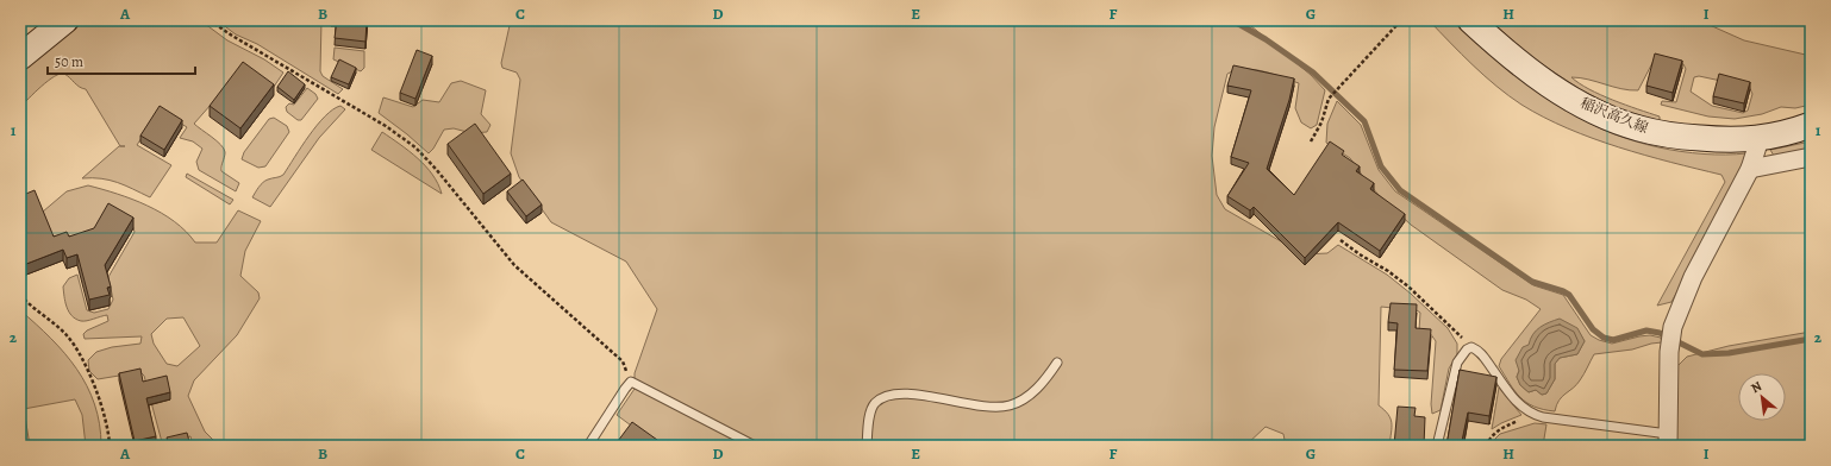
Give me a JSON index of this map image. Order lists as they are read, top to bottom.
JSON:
{
  "streets": {
    "main road": ["稲沢高久線"]
  },
  "scale_bar": "50 m",
  "north": "top left",
  "grid": {
    "columns": [
      "A",
      "B",
      "C",
      "D",
      "E",
      "F",
      "G",
      "H",
      "I"
    ],
    "rows": ["1", "2"]
  }
}
